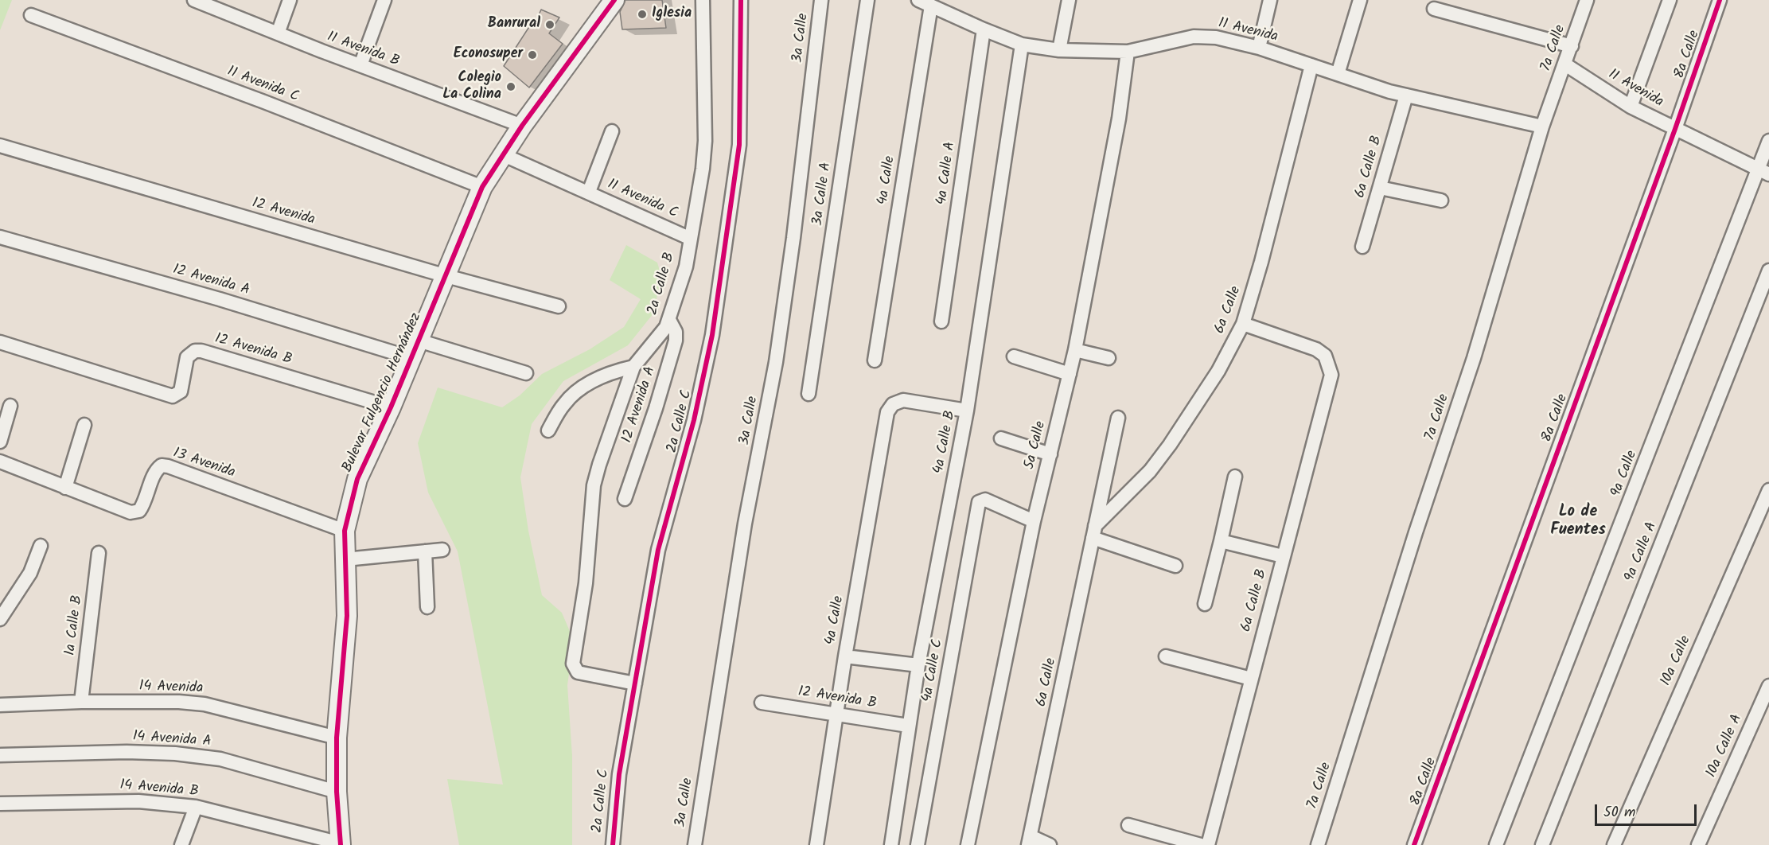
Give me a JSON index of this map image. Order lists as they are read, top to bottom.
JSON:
{
  "streets": {
    "street": [
      "11 Avenida",
      "3a Calle",
      "7a Calle",
      "11 Avenida B",
      "8a Calle",
      "11 Avenida C",
      "6a Calle B",
      "4a Calle A",
      "4a Calle",
      "3a Calle A",
      "12 Avenida",
      "12 Avenida A",
      "2a Calle B",
      "6a Calle",
      "12 Avenida B",
      "Bulevar Fulgencio Hernández",
      "2a Calle C",
      "4a Calle B",
      "5a Calle",
      "13 Avenida",
      "9a Calle",
      "9a Calle A",
      "1a Calle B",
      "10a Calle",
      "4a Calle C",
      "14 Avenida",
      "14 Avenida A",
      "10a Calle A",
      "14 Avenida B"
    ]
  },
  "crossings": [
    ["11 Avenida", "7a Calle"],
    ["11 Avenida", "8a Calle"],
    ["11 Avenida", "6a Calle B"],
    ["11 Avenida", "4a Calle A"],
    ["11 Avenida", "4a Calle"],
    ["11 Avenida", "6a Calle"],
    ["11 Avenida", "4a Calle B"],
    ["11 Avenida", "5a Calle"],
    ["11 Avenida", "9a Calle"],
    ["11 Avenida B", "Bulevar Fulgencio Hernández"],
    ["11 Avenida C", "2a Calle B"],
    ["11 Avenida C", "Bulevar Fulgencio Hernández"],
    ["6a Calle B", "6a Calle"],
    ["4a Calle", "12 Avenida B"],
    ["4a Calle", "4a Calle B"],
    ["12 Avenida", "Bulevar Fulgencio Hernández"],
    ["12 Avenida A", "2a Calle B"],
    ["12 Avenida A", "Bulevar Fulgencio Hernández"],
    ["2a Calle B", "2a Calle C"],
    ["12 Avenida B", "Bulevar Fulgencio Hernández"],
    ["12 Avenida B", "4a Calle B"],
    ["Bulevar Fulgencio Hernández", "13 Avenida"],
    ["Bulevar Fulgencio Hernández", "14 Avenida"],
    ["Bulevar Fulgencio Hernández", "14 Avenida A"],
    ["Bulevar Fulgencio Hernández", "14 Avenida B"],
    ["5a Calle", "4a Calle C"],
    ["1a Calle B", "14 Avenida"]
  ],
  "districts": ["Lo de Fuentes"],
  "places": [
    "Iglesia",
    "Banrural",
    "Econosuper",
    "Colegio La Colina"
  ],
  "scale_bar": "50 m"
}
